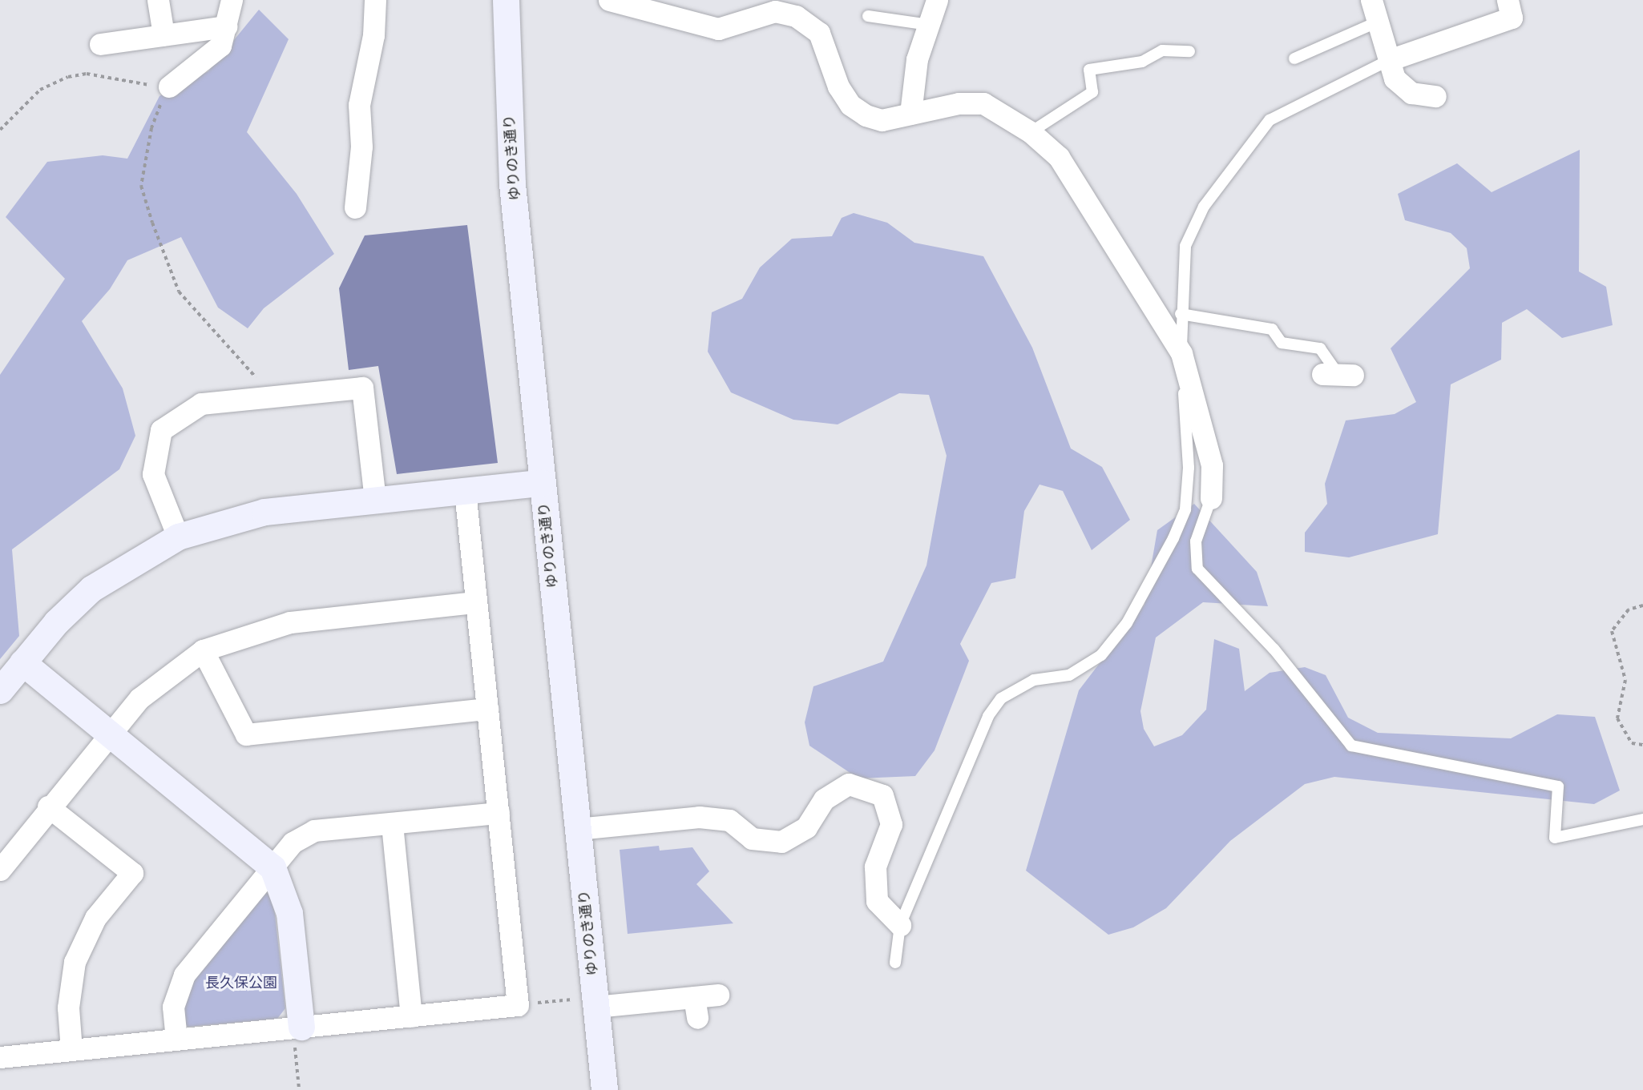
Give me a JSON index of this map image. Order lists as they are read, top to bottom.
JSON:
{
  "streets": {
    "street": ["ゆりのき通り"]
  },
  "parks": ["長久保公園"]
}
